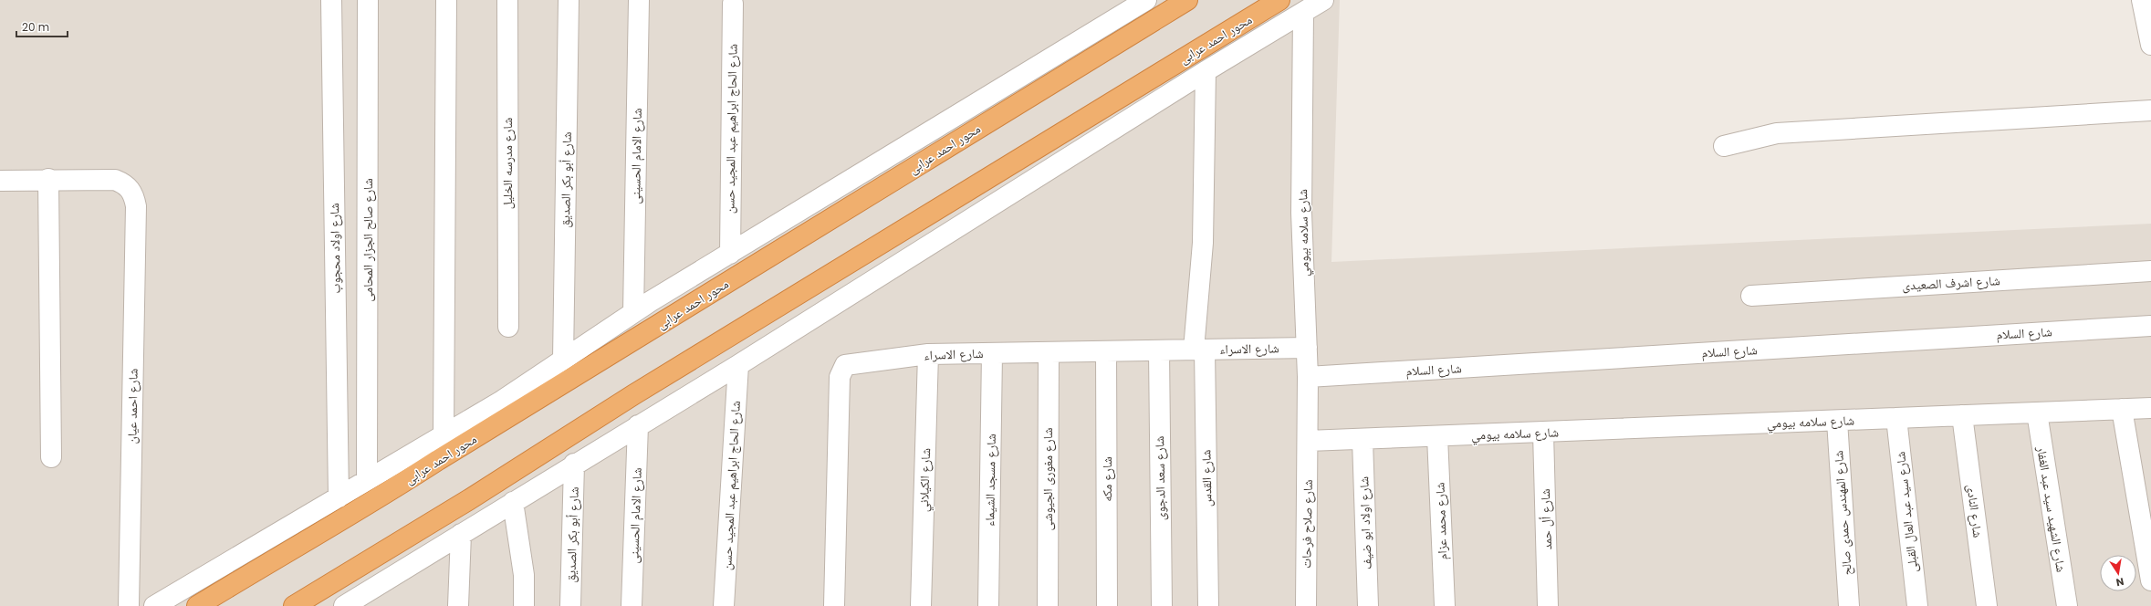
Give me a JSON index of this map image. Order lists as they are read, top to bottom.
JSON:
{
  "streets": {
    "highway": ["محور احمد عرابى"],
    "street": [
      "شارع الحاج ابراهيم عبد المجيد حسن",
      "شارع الامام الحسينى",
      "شارع مدرسه الخليل",
      "شارع أبو بكر الصديق",
      "شارع سلامه بيومي",
      "شارع صالح الجزار المحامى",
      "شارع اولاد محجوب",
      "شارع اشرف الصعيدى",
      "شارع السلام",
      "شارع الاسراء",
      "شارع احمد عيان",
      "شارع سعد الدجوى",
      "شارع القدس",
      "شارع مغورى الجيوشى",
      "شارع مكه",
      "شارع الكيلاني",
      "شارع مسجد الشيماء",
      "شارع الشهيد سيد عبد الغفار",
      "شارع النادى",
      "شارع سيد عبد العال القبلى",
      "شارع المهندس حمدى صالح",
      "شارع أل حمد",
      "شارع محمد عزام",
      "شارع اولاد ابو ضيف",
      "شارع صلاح فرحات"
    ]
  },
  "crossings": [
    ["شارع سلامه بيومي", "شارع السلام"],
    ["شارع سلامه بيومي", "شارع الاسراء"],
    ["شارع سلامه بيومي", "شارع الشهيد سيد عبد الغفار"],
    ["شارع سلامه بيومي", "شارع النادى"],
    ["شارع سلامه بيومي", "شارع سيد عبد العال القبلى"],
    ["شارع سلامه بيومي", "شارع المهندس حمدى صالح"],
    ["شارع سلامه بيومي", "شارع أل حمد"],
    ["شارع سلامه بيومي", "شارع محمد عزام"],
    ["شارع سلامه بيومي", "شارع اولاد ابو ضيف"],
    ["شارع سلامه بيومي", "شارع صلاح فرحات"],
    ["شارع الاسراء", "شارع سعد الدجوى"],
    ["شارع الاسراء", "شارع القدس"],
    ["شارع الاسراء", "شارع مغورى الجيوشى"],
    ["شارع الاسراء", "شارع مكه"],
    ["شارع الاسراء", "شارع الكيلاني"],
    ["شارع الاسراء", "شارع مسجد الشيماء"]
  ],
  "scale_bar": "20 m",
  "north": "bottom"
}
